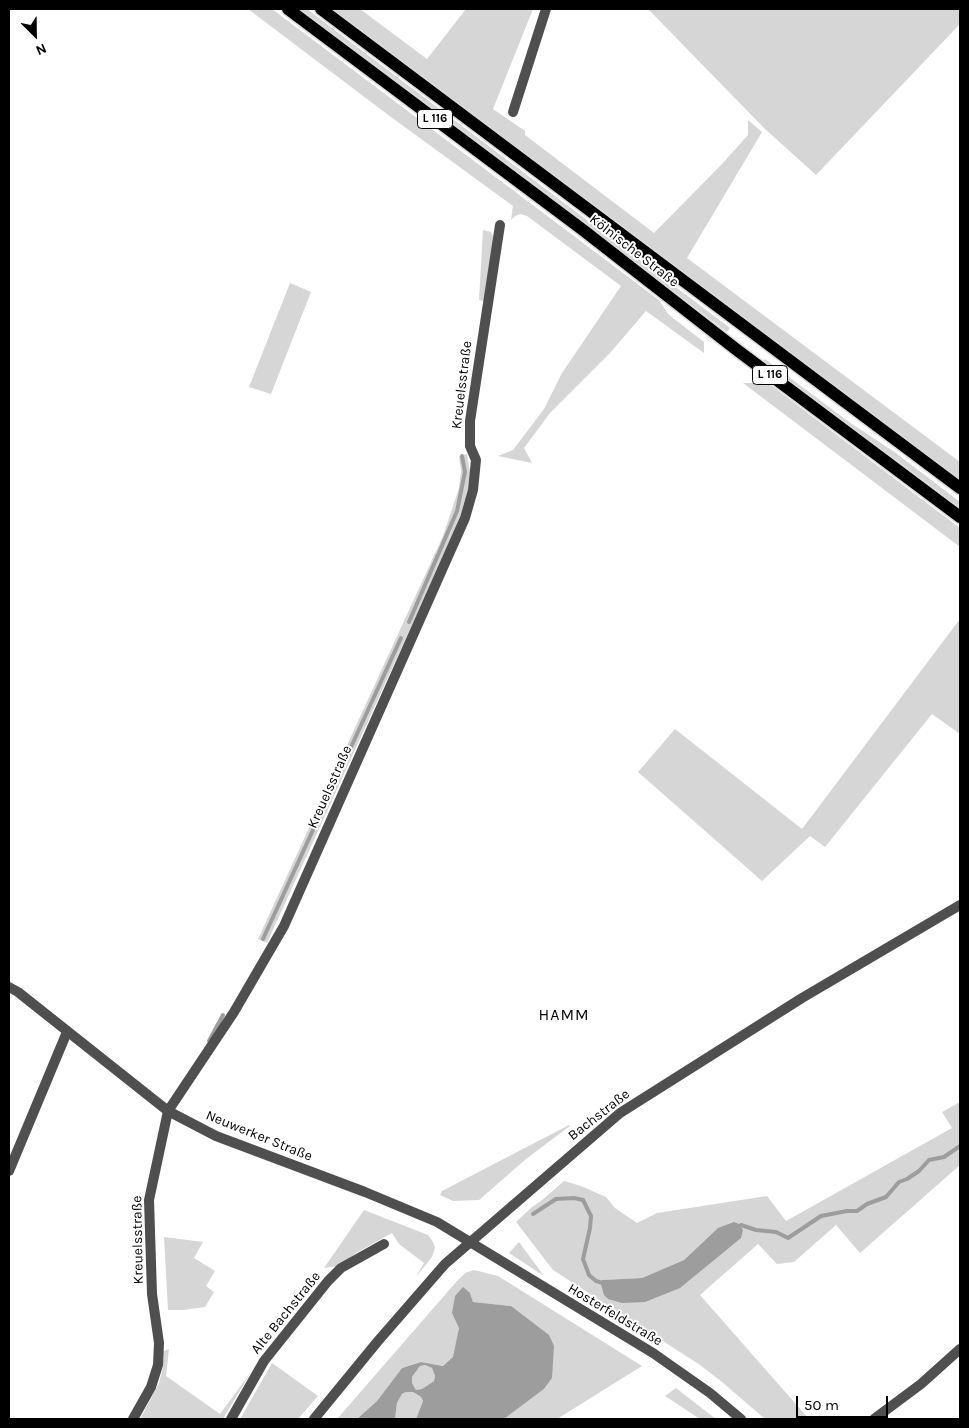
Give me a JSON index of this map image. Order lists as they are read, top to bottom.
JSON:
{
  "streets": {
    "main road": ["L 116", "Kölnische Straße"],
    "street": [
      "Kreuelsstraße",
      "Bachstraße",
      "Neuwerker Straße",
      "Alte Bachstraße",
      "Hosterfeldstraße"
    ]
  },
  "crossings": [
    ["Kreuelsstraße", "Neuwerker Straße"],
    ["Bachstraße", "Neuwerker Straße"],
    ["Bachstraße", "Hosterfeldstraße"],
    ["Neuwerker Straße", "Hosterfeldstraße"]
  ],
  "districts": ["HAMM"],
  "scale_bar": "50 m",
  "north": "bottom right"
}
